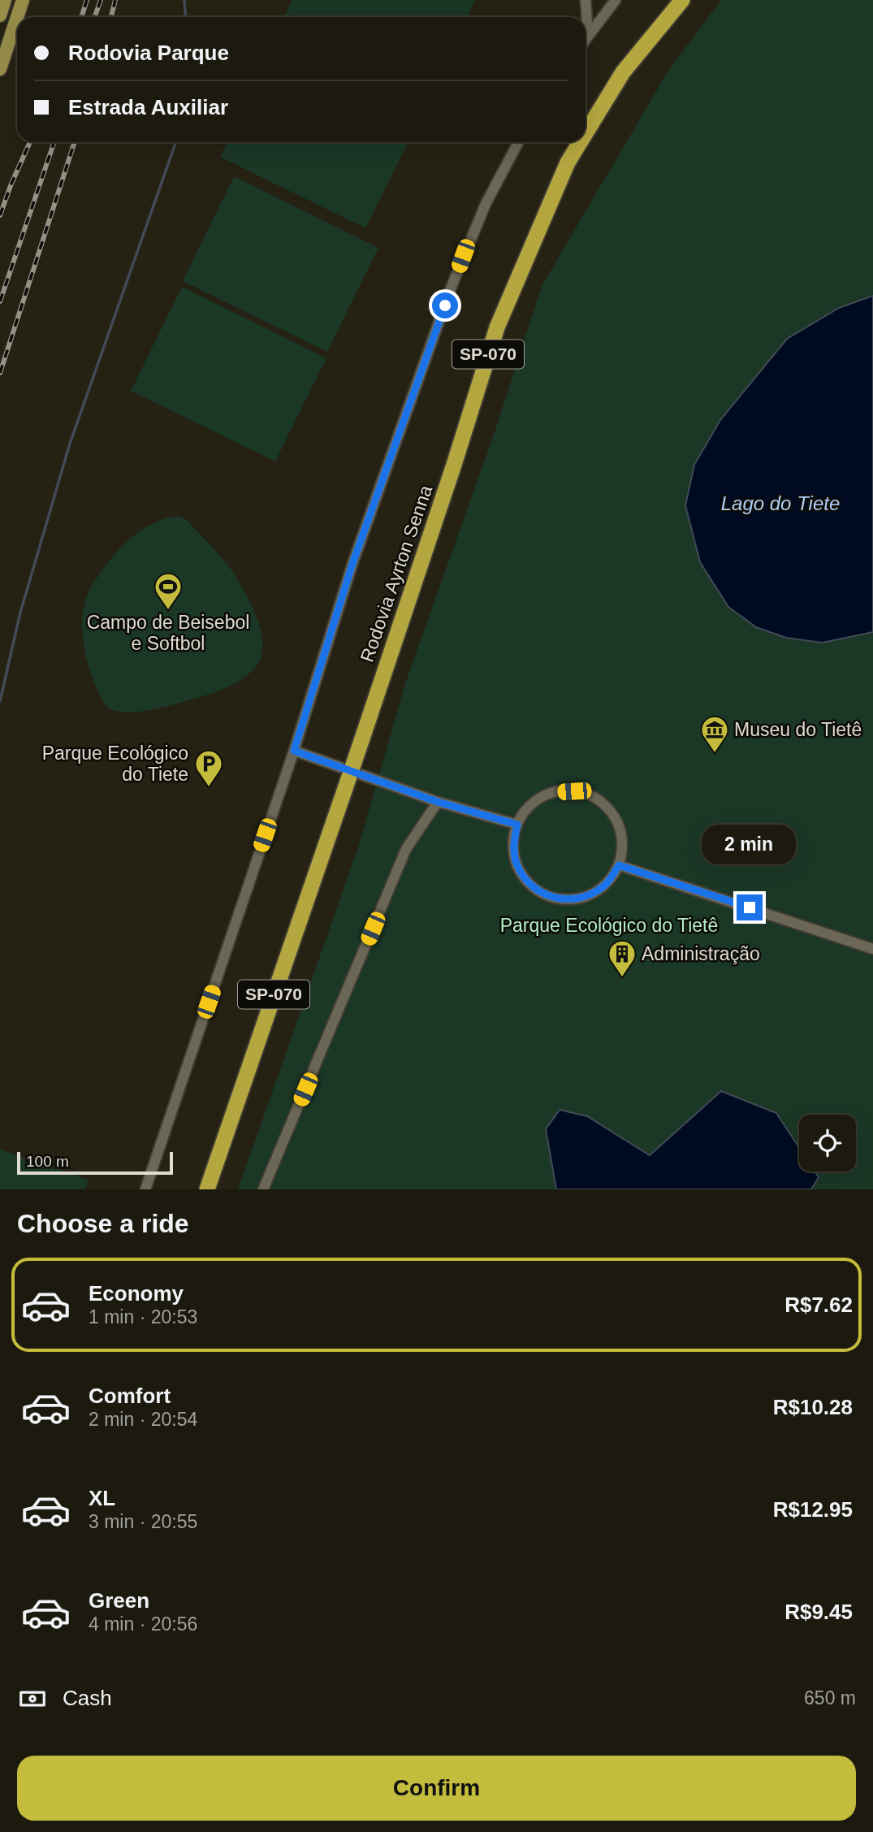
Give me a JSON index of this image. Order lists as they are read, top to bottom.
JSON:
{
  "streets": {
    "highway": ["SP-070", "Rodovia Ayrton Senna"]
  },
  "water": ["Lago do Tiete"],
  "parks": ["Parque Ecológico do Tietê"],
  "places": {
    "sports": ["Campo de Beisebol e Softbol"],
    "museum": ["Museu do Tietê"],
    "parking": ["Parque Ecológico do Tiete"],
    "building": ["Administração"]
  },
  "scale_bar": "100 m",
  "page": {
    "banner": ["Rodovia Parque", "Estrada Auxiliar"],
    "bubble": "2 min",
    "scale": "100 m",
    "heading": "Choose a ride",
    "list": [
      {
        "name": "Economy",
        "note": "1 min · 20:53",
        "value": "R$7.62"
      },
      {
        "name": "Comfort",
        "note": "2 min · 20:54",
        "value": "R$10.28"
      },
      {
        "name": "XL",
        "note": "3 min · 20:55",
        "value": "R$12.95"
      },
      {
        "name": "Green",
        "note": "4 min · 20:56",
        "value": "R$9.45"
      }
    ],
    "pay": ["Cash", "650 m"],
    "buttons": "Confirm"
  }
}
